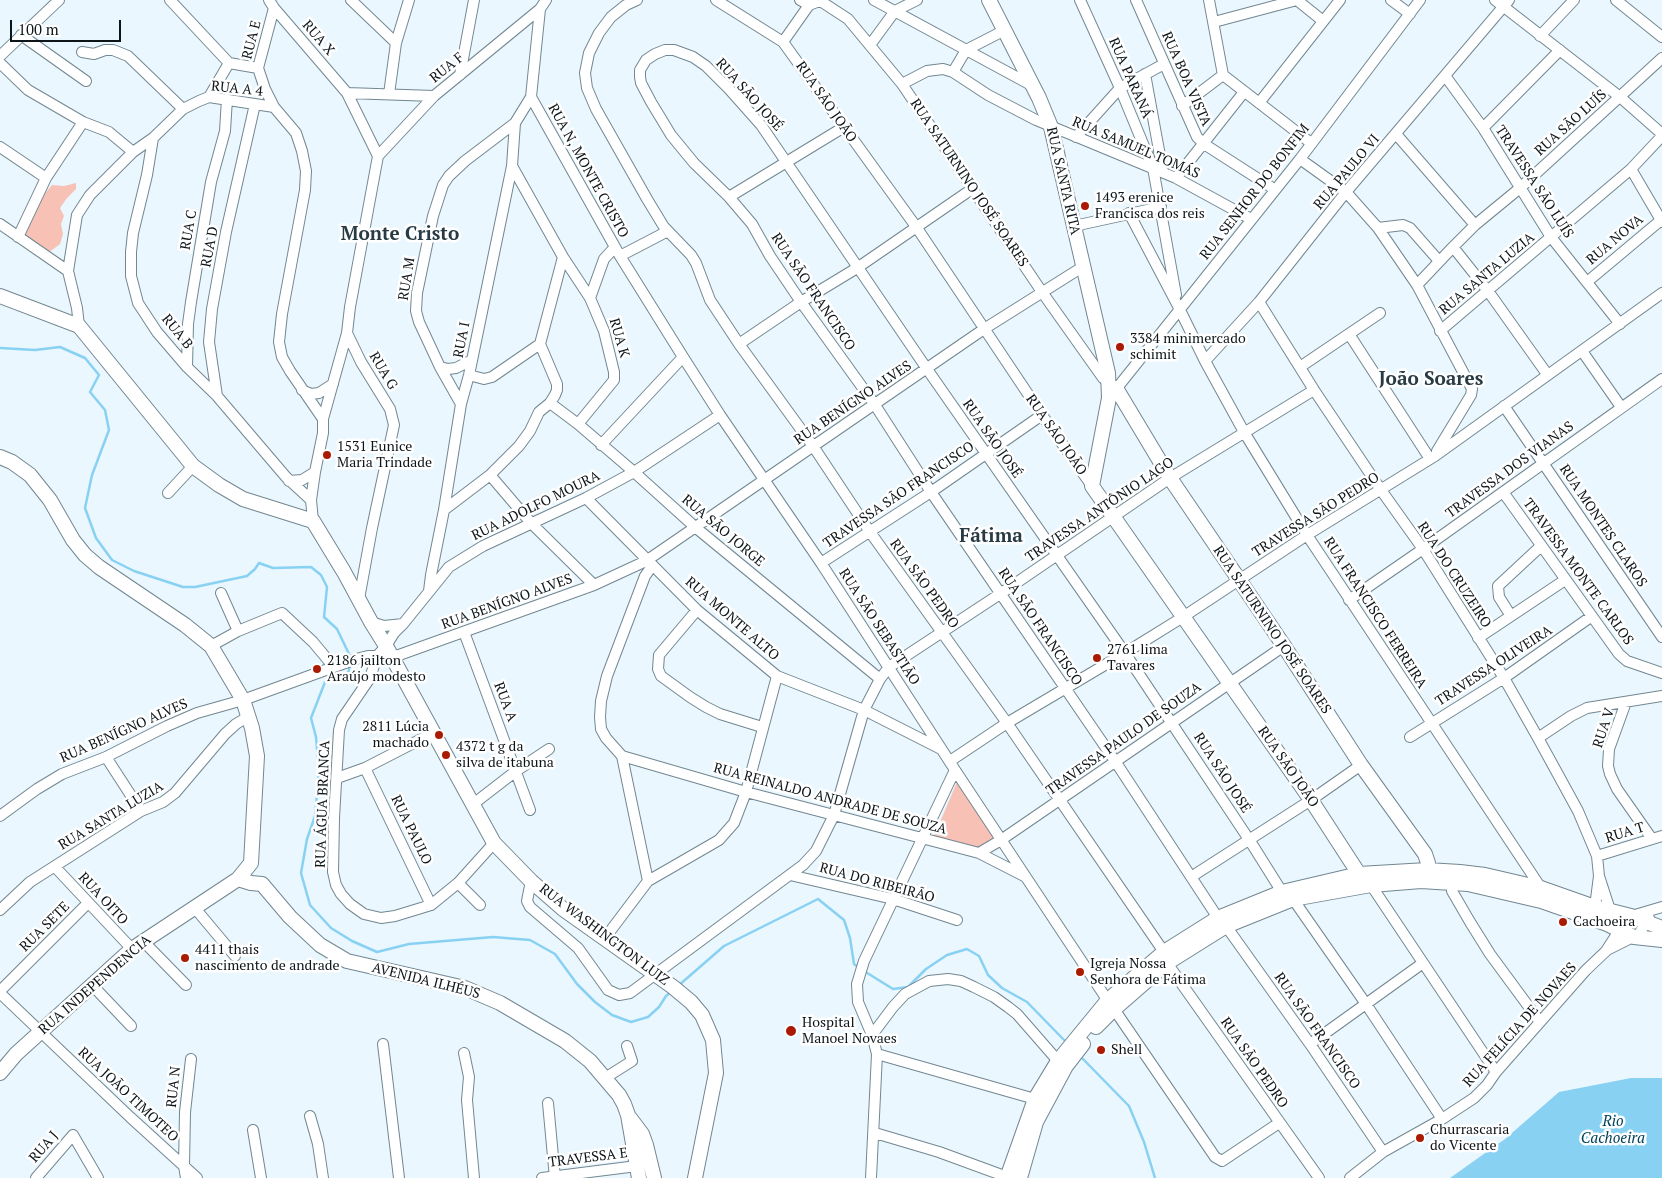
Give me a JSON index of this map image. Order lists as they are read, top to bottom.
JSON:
{
  "streets": {
    "main road": [
      "RUA SÃO JOÃO",
      "RUA SANTA RITA",
      "RUA SATURNINO JOSÉ SOARES",
      "RUA WASHINGTON LUIZ",
      "AVENIDA ILHÉUS",
      "RUA INDEPENDENCIA"
    ],
    "street": [
      "RUA X",
      "RUA E",
      "RUA F",
      "RUA PARANÁ",
      "RUA BOA VISTA",
      "RUA A 4",
      "RUA SÃO JOSÉ",
      "RUA SÃO LUÍS",
      "RUA SAMUEL TOMÁS",
      "RUA N, MONTE CRISTO",
      "RUA PAULO VI",
      "TRAVESSA SÃO LUÍS",
      "RUA SENHOR DO BONFIM",
      "RUA C",
      "RUA NOVA",
      "RUA D",
      "RUA SANTA LUZIA",
      "RUA M",
      "RUA SÃO FRANCISCO",
      "RUA B",
      "RUA K",
      "RUA I",
      "RUA G",
      "RUA BENÍGNO ALVES",
      "TRAVESSA DOS VIANAS",
      "TRAVESSA SÃO FRANCISCO",
      "RUA ADOLFO MOURA",
      "TRAVESSA ANTÔNIO LAGO",
      "TRAVESSA SÃO PEDRO",
      "RUA MONTES CLAROS",
      "RUA SÃO JORGE",
      "TRAVESSA MONTE CARLOS",
      "RUA DO CRUZEIRO",
      "RUA SÃO PEDRO",
      "RUA FRANCISCO FERREIRA",
      "RUA MONTE ALTO",
      "RUA SÃO SEBASTIÃO",
      "TRAVESSA OLIVEIRA",
      "RUA A",
      "RUA V",
      "TRAVESSA PAULO DE SOUZA",
      "RUA REINALDO ANDRADE DE SOUZA",
      "RUA ÁGUA BRANCA",
      "RUA PAULO",
      "RUA T",
      "RUA DO RIBEIRÃO",
      "RUA OITO",
      "RUA SETE",
      "RUA FELÍCIA DE NOVAES",
      "RUA N",
      "RUA JOÃO TIMOTEO",
      "RUA J",
      "TRAVESSA E"
    ]
  },
  "crossings": [
    ["RUA X", "RUA E"],
    ["RUA X", "RUA F"],
    ["RUA E", "RUA A 4"],
    ["RUA F", "RUA N, MONTE CRISTO"],
    ["RUA PARANÁ", "RUA SAMUEL TOMÁS"],
    ["RUA BOA VISTA", "RUA SENHOR DO BONFIM"],
    ["RUA A 4", "RUA C"],
    ["RUA A 4", "RUA D"],
    ["RUA A 4", "RUA B"],
    ["RUA SÃO JOSÉ", "RUA SÃO FRANCISCO"],
    ["RUA SÃO JOSÉ", "RUA BENÍGNO ALVES"],
    ["RUA SÃO JOSÉ", "TRAVESSA SÃO FRANCISCO"],
    ["RUA SÃO JOSÉ", "TRAVESSA ANTÔNIO LAGO"],
    ["RUA SÃO JOSÉ", "TRAVESSA SÃO PEDRO"],
    ["RUA SÃO JOSÉ", "TRAVESSA PAULO DE SOUZA"],
    ["RUA SÃO JOSÉ", "RUA FELÍCIA DE NOVAES"],
    ["RUA SÃO JOÃO", "RUA BENÍGNO ALVES"],
    ["RUA SÃO JOÃO", "TRAVESSA SÃO FRANCISCO"],
    ["RUA SÃO JOÃO", "TRAVESSA ANTÔNIO LAGO"],
    ["RUA SÃO JOÃO", "TRAVESSA SÃO PEDRO"],
    ["RUA SÃO JOÃO", "TRAVESSA PAULO DE SOUZA"],
    ["RUA SÃO LUÍS", "TRAVESSA SÃO LUÍS"],
    ["RUA SAMUEL TOMÁS", "RUA SANTA RITA"],
    ["RUA SAMUEL TOMÁS", "RUA SATURNINO JOSÉ SOARES"],
    ["RUA SAMUEL TOMÁS", "RUA SENHOR DO BONFIM"],
    ["RUA N, MONTE CRISTO", "RUA I"],
    ["RUA N, MONTE CRISTO", "RUA SÃO SEBASTIÃO"],
    ["RUA PAULO VI", "TRAVESSA SÃO LUÍS"],
    ["RUA PAULO VI", "RUA DO CRUZEIRO"],
    ["RUA PAULO VI", "RUA FRANCISCO FERREIRA"],
    ["RUA SANTA RITA", "RUA SATURNINO JOSÉ SOARES"],
    ["RUA SANTA RITA", "RUA SENHOR DO BONFIM"],
    ["RUA SANTA RITA", "RUA BENÍGNO ALVES"],
    ["TRAVESSA SÃO LUÍS", "RUA NOVA"],
    ["TRAVESSA SÃO LUÍS", "RUA SANTA LUZIA"],
    ["TRAVESSA SÃO LUÍS", "TRAVESSA SÃO PEDRO"],
    ["RUA SATURNINO JOSÉ SOARES", "RUA SENHOR DO BONFIM"],
    ["RUA SATURNINO JOSÉ SOARES", "RUA BENÍGNO ALVES"],
    ["RUA SATURNINO JOSÉ SOARES", "TRAVESSA ANTÔNIO LAGO"],
    ["RUA SATURNINO JOSÉ SOARES", "TRAVESSA SÃO PEDRO"],
    ["RUA SATURNINO JOSÉ SOARES", "TRAVESSA PAULO DE SOUZA"],
    ["RUA SENHOR DO BONFIM", "RUA FRANCISCO FERREIRA"],
    ["RUA C", "RUA B"],
    ["RUA D", "RUA B"],
    ["RUA SANTA LUZIA", "RUA OITO"],
    ["RUA M", "RUA I"],
    ["RUA SÃO FRANCISCO", "RUA BENÍGNO ALVES"],
    ["RUA SÃO FRANCISCO", "TRAVESSA SÃO FRANCISCO"],
    ["RUA SÃO FRANCISCO", "TRAVESSA ANTÔNIO LAGO"],
    ["RUA SÃO FRANCISCO", "TRAVESSA SÃO PEDRO"],
    ["RUA SÃO FRANCISCO", "TRAVESSA PAULO DE SOUZA"],
    ["RUA SÃO FRANCISCO", "RUA FELÍCIA DE NOVAES"],
    ["RUA K", "RUA I"],
    ["RUA K", "RUA SÃO JORGE"],
    ["RUA I", "RUA ADOLFO MOURA"],
    ["RUA G", "RUA WASHINGTON LUIZ"],
    ["RUA BENÍGNO ALVES", "RUA ADOLFO MOURA"],
    ["RUA BENÍGNO ALVES", "RUA SÃO JORGE"],
    ["RUA BENÍGNO ALVES", "RUA SÃO PEDRO"],
    ["RUA BENÍGNO ALVES", "RUA MONTE ALTO"],
    ["RUA BENÍGNO ALVES", "RUA SÃO SEBASTIÃO"],
    ["RUA BENÍGNO ALVES", "RUA A"],
    ["RUA BENÍGNO ALVES", "RUA ÁGUA BRANCA"],
    ["RUA BENÍGNO ALVES", "RUA WASHINGTON LUIZ"],
    ["TRAVESSA DOS VIANAS", "RUA MONTES CLAROS"],
    ["TRAVESSA DOS VIANAS", "TRAVESSA MONTE CARLOS"],
    ["TRAVESSA DOS VIANAS", "RUA DO CRUZEIRO"],
    ["TRAVESSA DOS VIANAS", "RUA FRANCISCO FERREIRA"],
    ["TRAVESSA SÃO FRANCISCO", "RUA SÃO PEDRO"],
    ["TRAVESSA SÃO FRANCISCO", "RUA SÃO SEBASTIÃO"],
    ["RUA ADOLFO MOURA", "RUA SÃO JORGE"],
    ["RUA ADOLFO MOURA", "RUA MONTE ALTO"],
    ["RUA ADOLFO MOURA", "RUA SÃO SEBASTIÃO"],
    ["RUA ADOLFO MOURA", "RUA ÁGUA BRANCA"],
    ["RUA ADOLFO MOURA", "RUA WASHINGTON LUIZ"],
    ["TRAVESSA ANTÔNIO LAGO", "RUA SÃO JORGE"],
    ["TRAVESSA ANTÔNIO LAGO", "RUA DO CRUZEIRO"],
    ["TRAVESSA ANTÔNIO LAGO", "RUA SÃO PEDRO"],
    ["TRAVESSA ANTÔNIO LAGO", "RUA FRANCISCO FERREIRA"],
    ["TRAVESSA ANTÔNIO LAGO", "RUA MONTE ALTO"],
    ["TRAVESSA ANTÔNIO LAGO", "RUA SÃO SEBASTIÃO"],
    ["TRAVESSA ANTÔNIO LAGO", "RUA REINALDO ANDRADE DE SOUZA"],
    ["TRAVESSA ANTÔNIO LAGO", "RUA DO RIBEIRÃO"],
    ["TRAVESSA ANTÔNIO LAGO", "RUA WASHINGTON LUIZ"],
    ["TRAVESSA SÃO PEDRO", "RUA MONTES CLAROS"],
    ["TRAVESSA SÃO PEDRO", "RUA DO CRUZEIRO"],
    ["TRAVESSA SÃO PEDRO", "RUA SÃO PEDRO"],
    ["TRAVESSA SÃO PEDRO", "RUA FRANCISCO FERREIRA"],
    ["TRAVESSA SÃO PEDRO", "RUA SÃO SEBASTIÃO"],
    ["TRAVESSA MONTE CARLOS", "TRAVESSA OLIVEIRA"],
    ["RUA DO CRUZEIRO", "TRAVESSA OLIVEIRA"],
    ["RUA DO CRUZEIRO", "RUA T"],
    ["RUA SÃO PEDRO", "TRAVESSA PAULO DE SOUZA"],
    ["RUA FRANCISCO FERREIRA", "TRAVESSA OLIVEIRA"],
    ["RUA MONTE ALTO", "RUA SÃO SEBASTIÃO"],
    ["RUA SÃO SEBASTIÃO", "TRAVESSA PAULO DE SOUZA"],
    ["RUA V", "RUA T"],
    ["TRAVESSA PAULO DE SOUZA", "RUA REINALDO ANDRADE DE SOUZA"],
    ["RUA ÁGUA BRANCA", "RUA PAULO"],
    ["RUA ÁGUA BRANCA", "RUA WASHINGTON LUIZ"],
    ["RUA OITO", "RUA SETE"],
    ["RUA OITO", "RUA INDEPENDENCIA"],
    ["RUA SETE", "RUA JOÃO TIMOTEO"],
    ["AVENIDA ILHÉUS", "RUA INDEPENDENCIA"],
    ["AVENIDA ILHÉUS", "TRAVESSA E"],
    ["RUA INDEPENDENCIA", "RUA JOÃO TIMOTEO"],
    ["RUA N", "RUA JOÃO TIMOTEO"]
  ],
  "districts": ["Monte Cristo", "João Soares", "Fátima"],
  "water": ["Rio Cachoeira"],
  "places": [
    "1493 erenice Francisca dos reis",
    "3384 minimercado schimit",
    "1531 Eunice Maria Trindade",
    "2761 lima Tavares",
    "2186 jailton Araújo modesto",
    "2811 Lúcia machado",
    "4372 t g da silva de itabuna",
    "Cachoeira",
    "4411 thais nascimento de andrade",
    "Igreja Nossa Senhora de Fátima",
    "Hospital Manoel Novaes",
    "Shell",
    "Churrascaria do Vicente"
  ],
  "scale_bar": "100 m"
}
